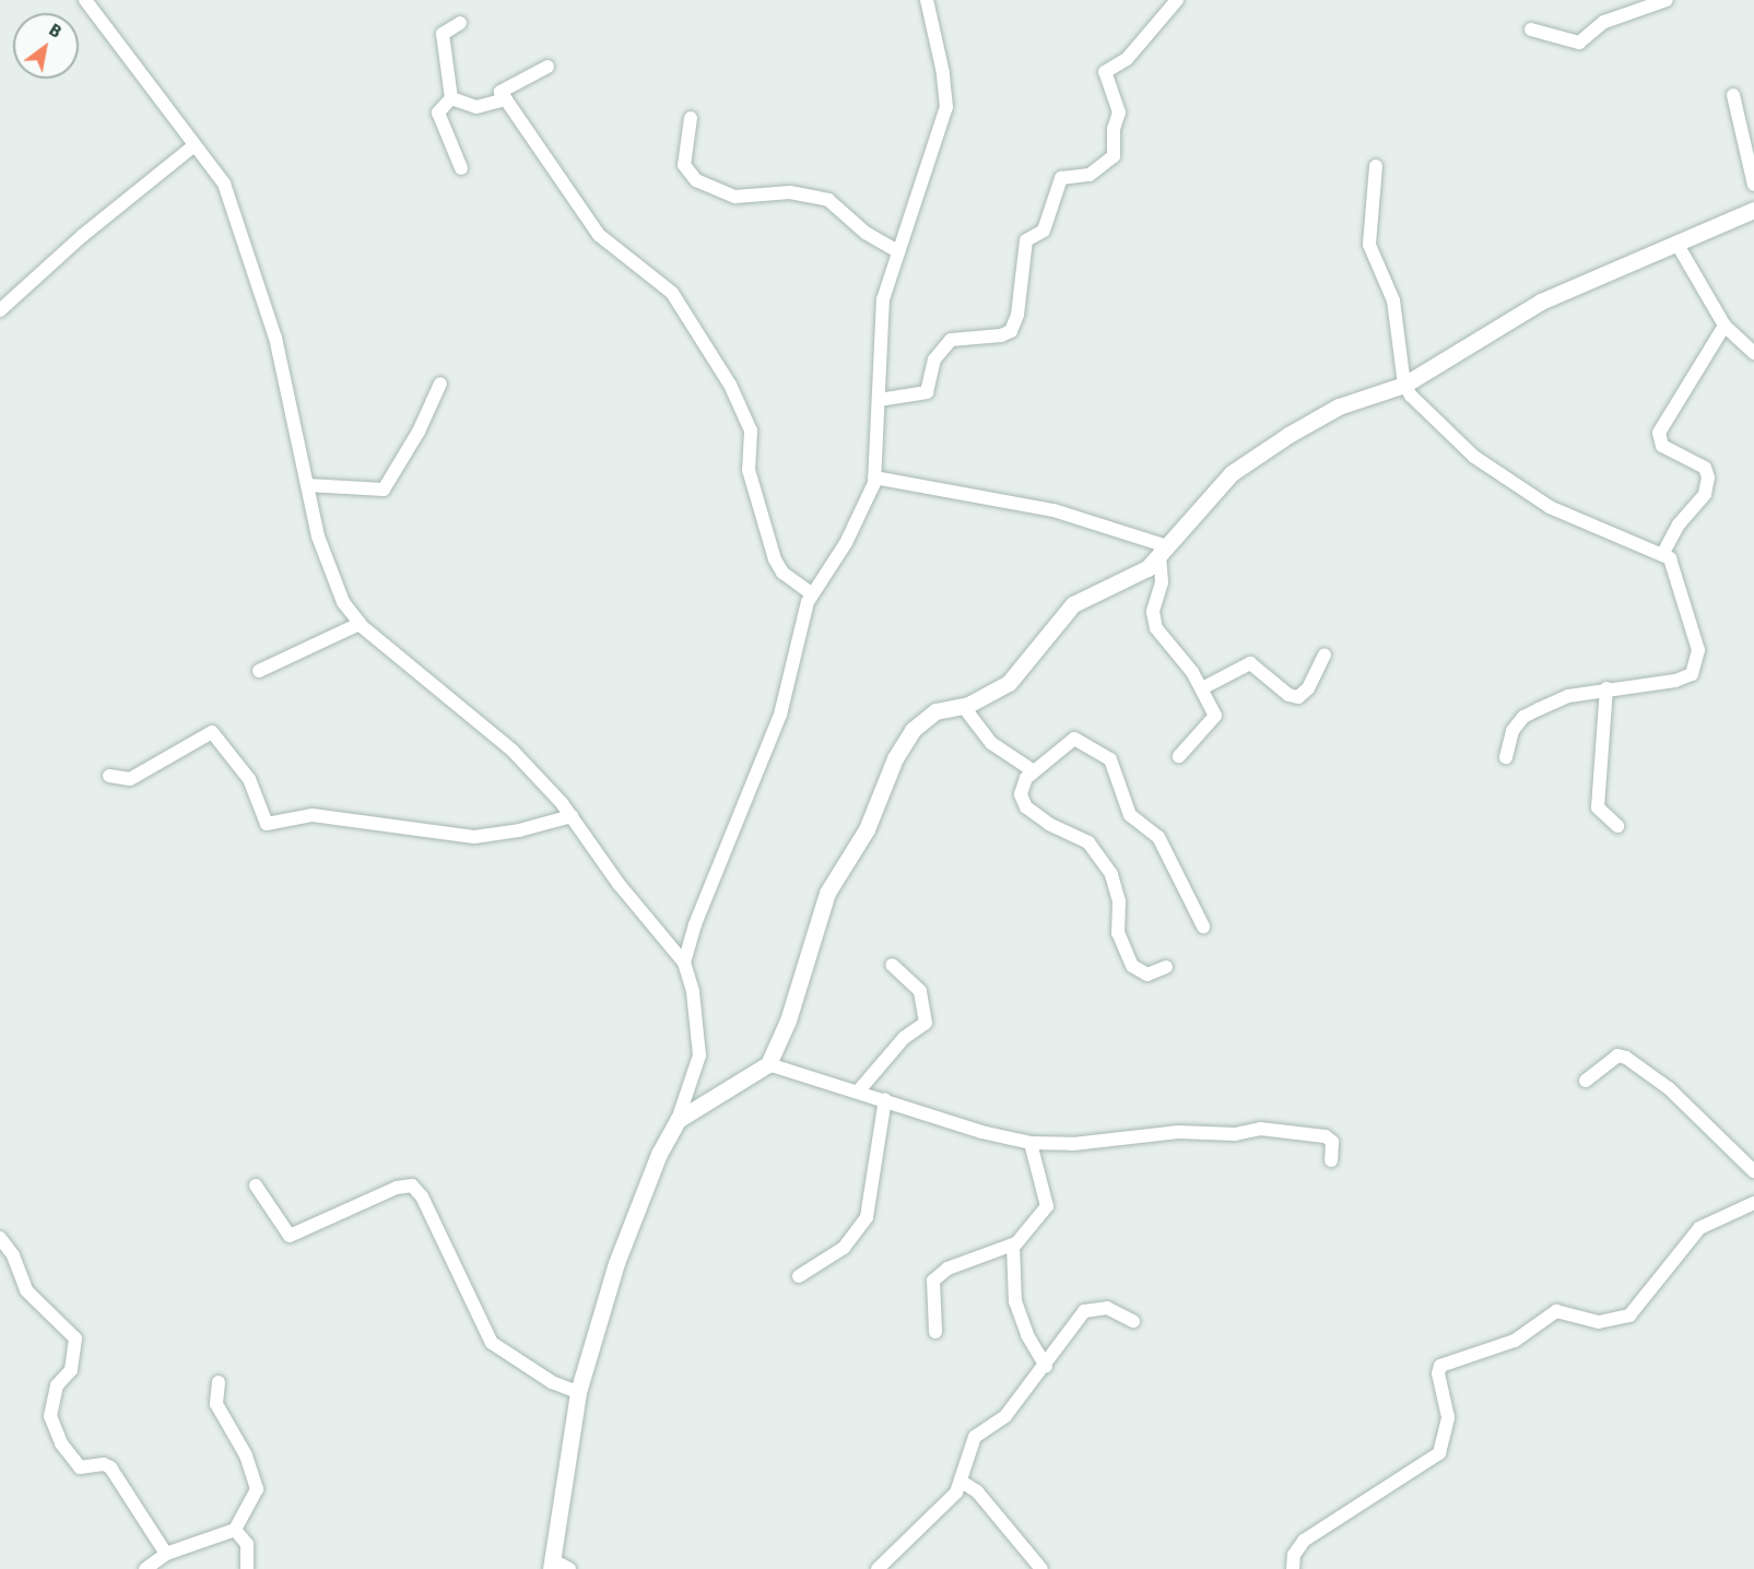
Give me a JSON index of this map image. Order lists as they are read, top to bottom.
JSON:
{
  "north": "top right"
}
